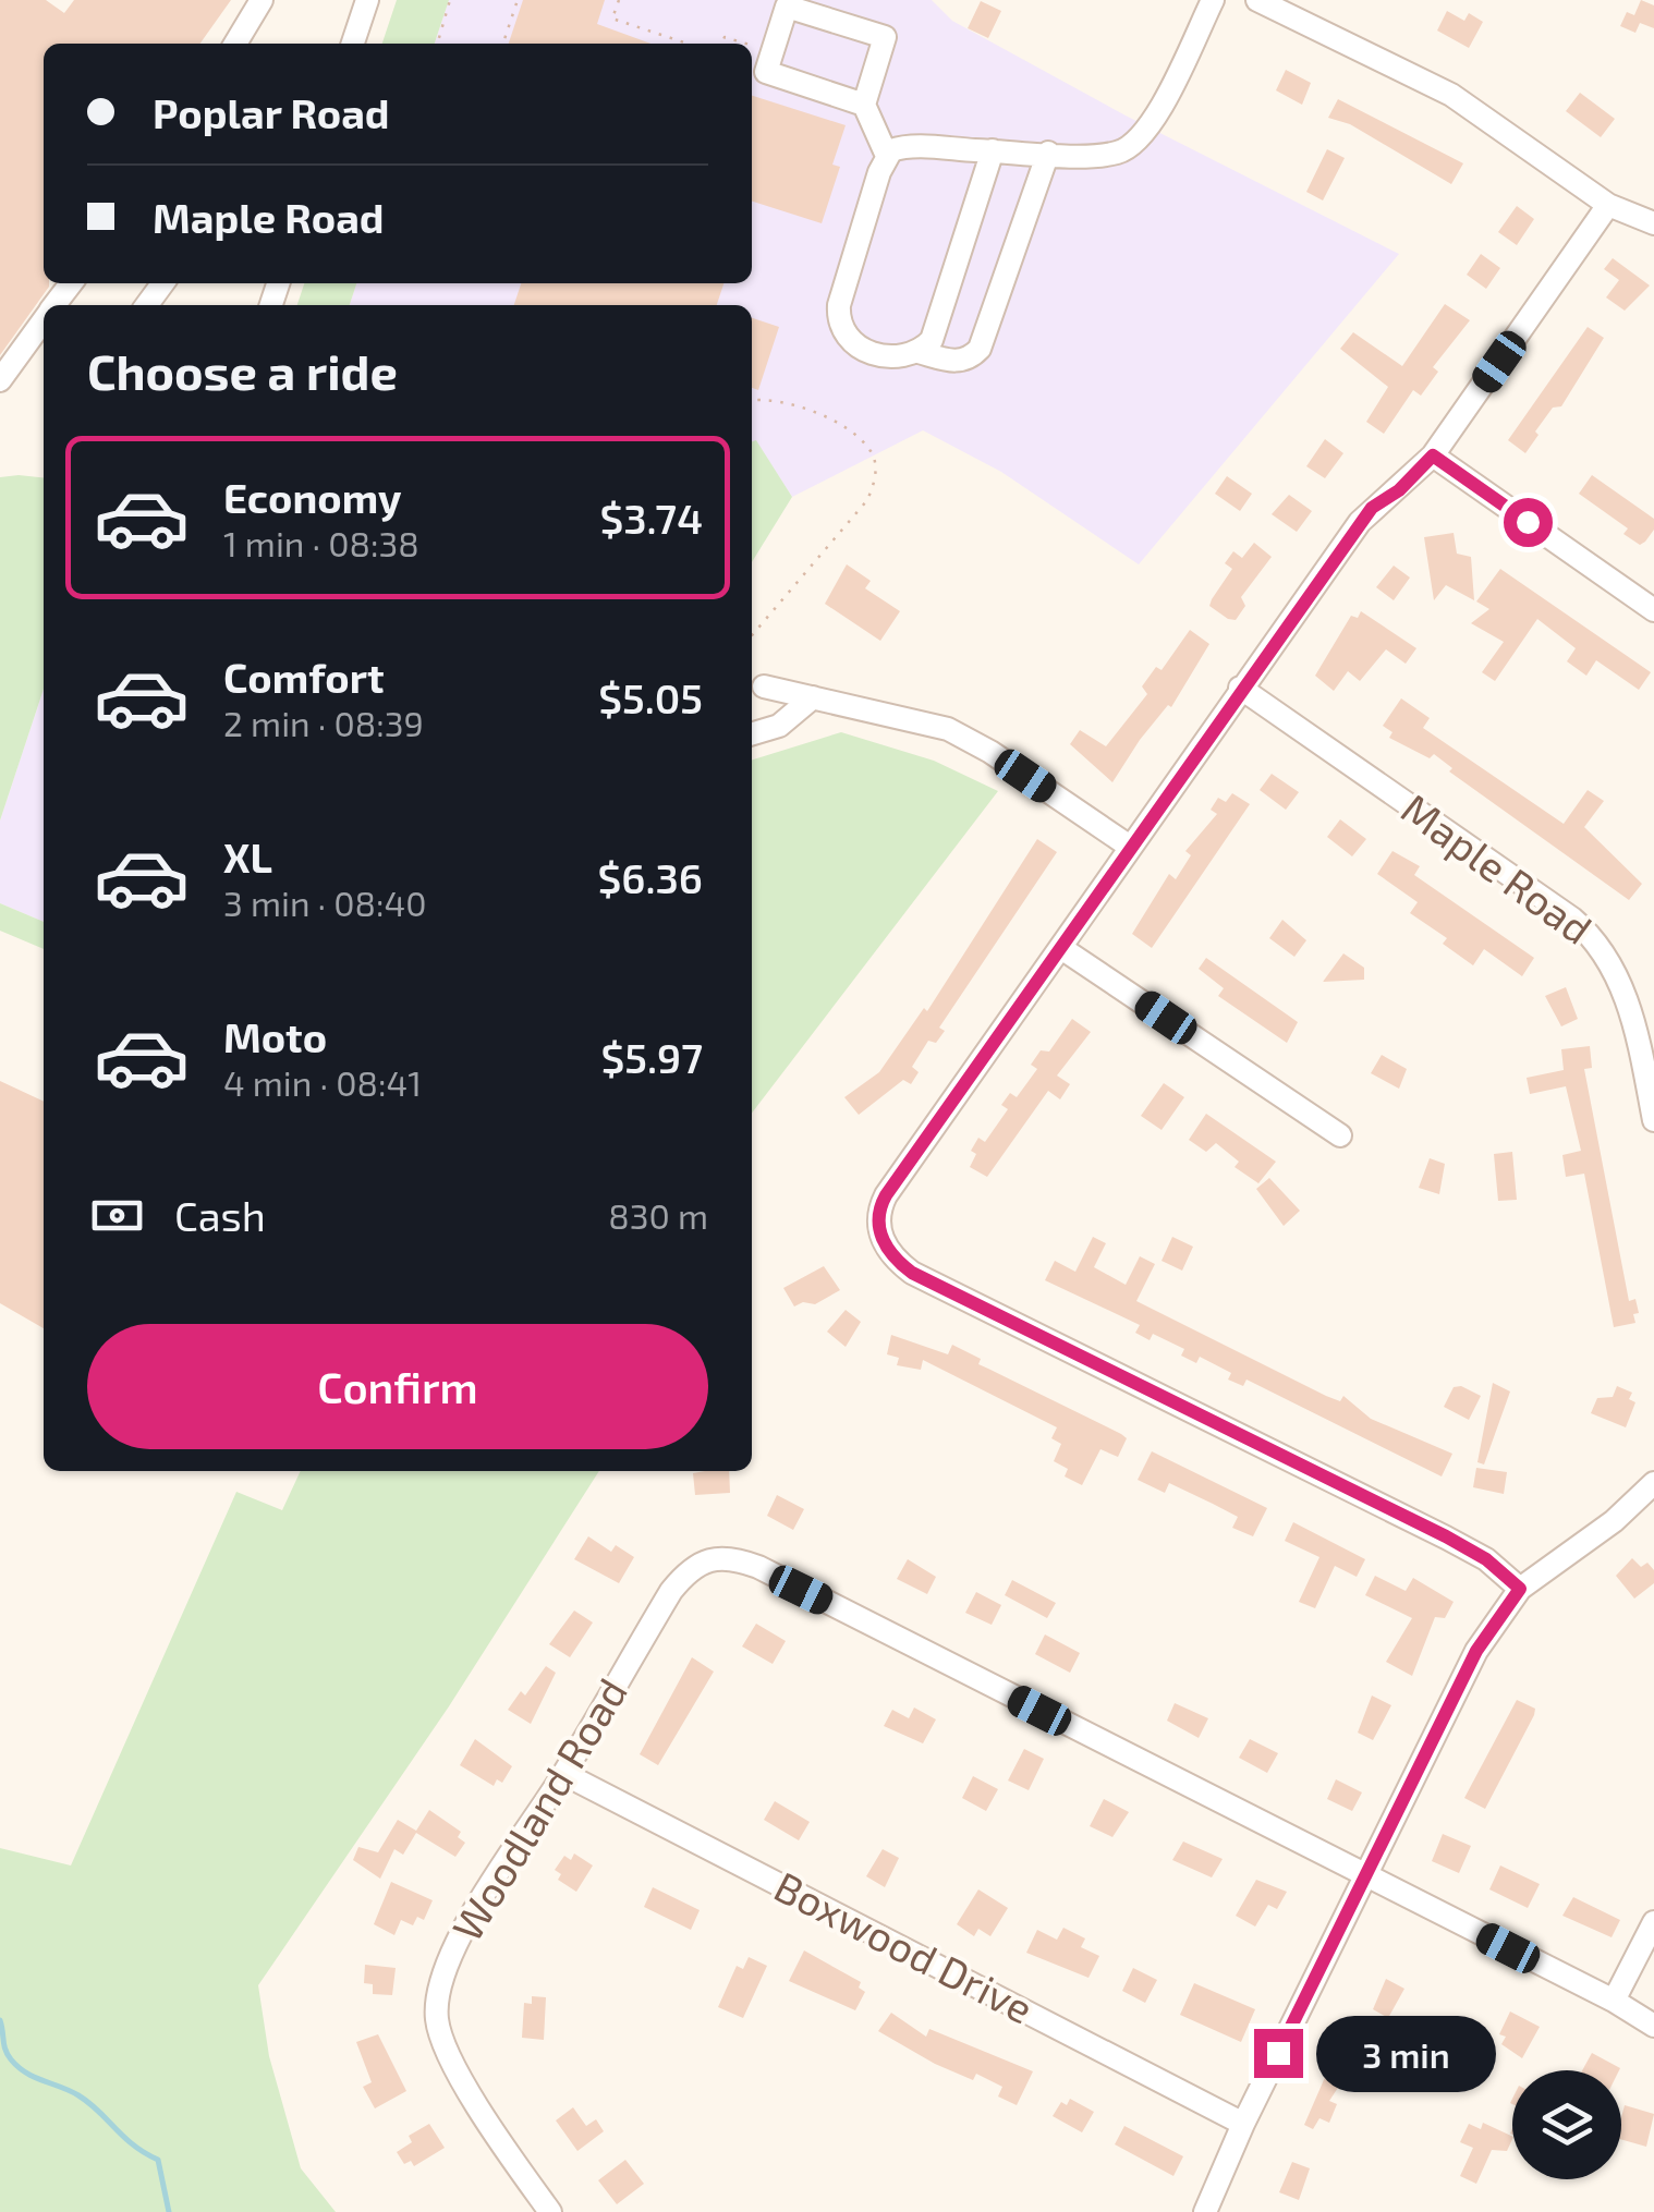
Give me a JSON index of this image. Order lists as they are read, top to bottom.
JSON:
{
  "streets": {
    "street": ["Maple Road", "Woodland Road", "Boxwood Drive"]
  },
  "crossings": [
    ["Woodland Road", "Boxwood Drive"]
  ],
  "page": {
    "banner": ["Poplar Road", "Maple Road"],
    "heading": "Choose a ride",
    "list": [
      {
        "name": "Economy",
        "note": "1 min · 08:38",
        "value": "$3.74"
      },
      {
        "name": "Comfort",
        "note": "2 min · 08:39",
        "value": "$5.05"
      },
      {
        "name": "XL",
        "note": "3 min · 08:40",
        "value": "$6.36"
      },
      {
        "name": "Moto",
        "note": "4 min · 08:41",
        "value": "$5.97"
      }
    ],
    "pay": ["Cash", "830 m"],
    "buttons": "Confirm",
    "bubble": "3 min"
  }
}
